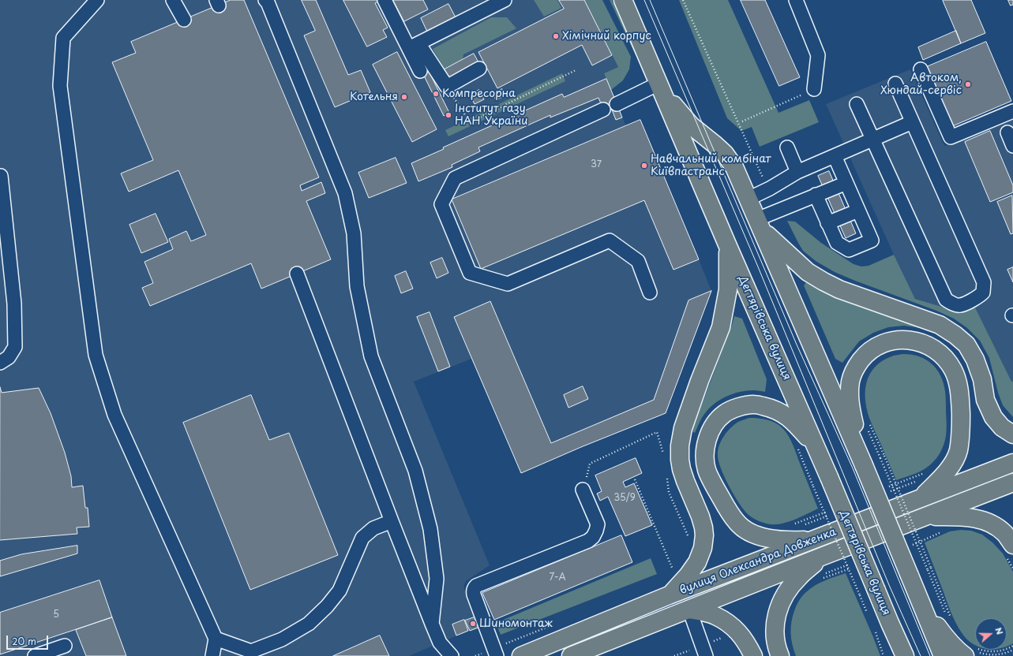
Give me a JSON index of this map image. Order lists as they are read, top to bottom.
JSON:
{
  "streets": {
    "main road": ["Дегтярівська вулиця", "вулиця Олександра Довженка"]
  },
  "places": [
    "Хімічний корпус",
    "Автоком, Хюндай-сервіс",
    "Компресорна",
    "Котельня",
    "Інститут газу НАН України",
    "Навчальний комбінат Київпастранс",
    "Шиномонтаж"
  ],
  "house_numbers": [
    "37",
    "35/9",
    "7-А",
    "5"
  ],
  "scale_bar": "20 m",
  "north": "right"
}
